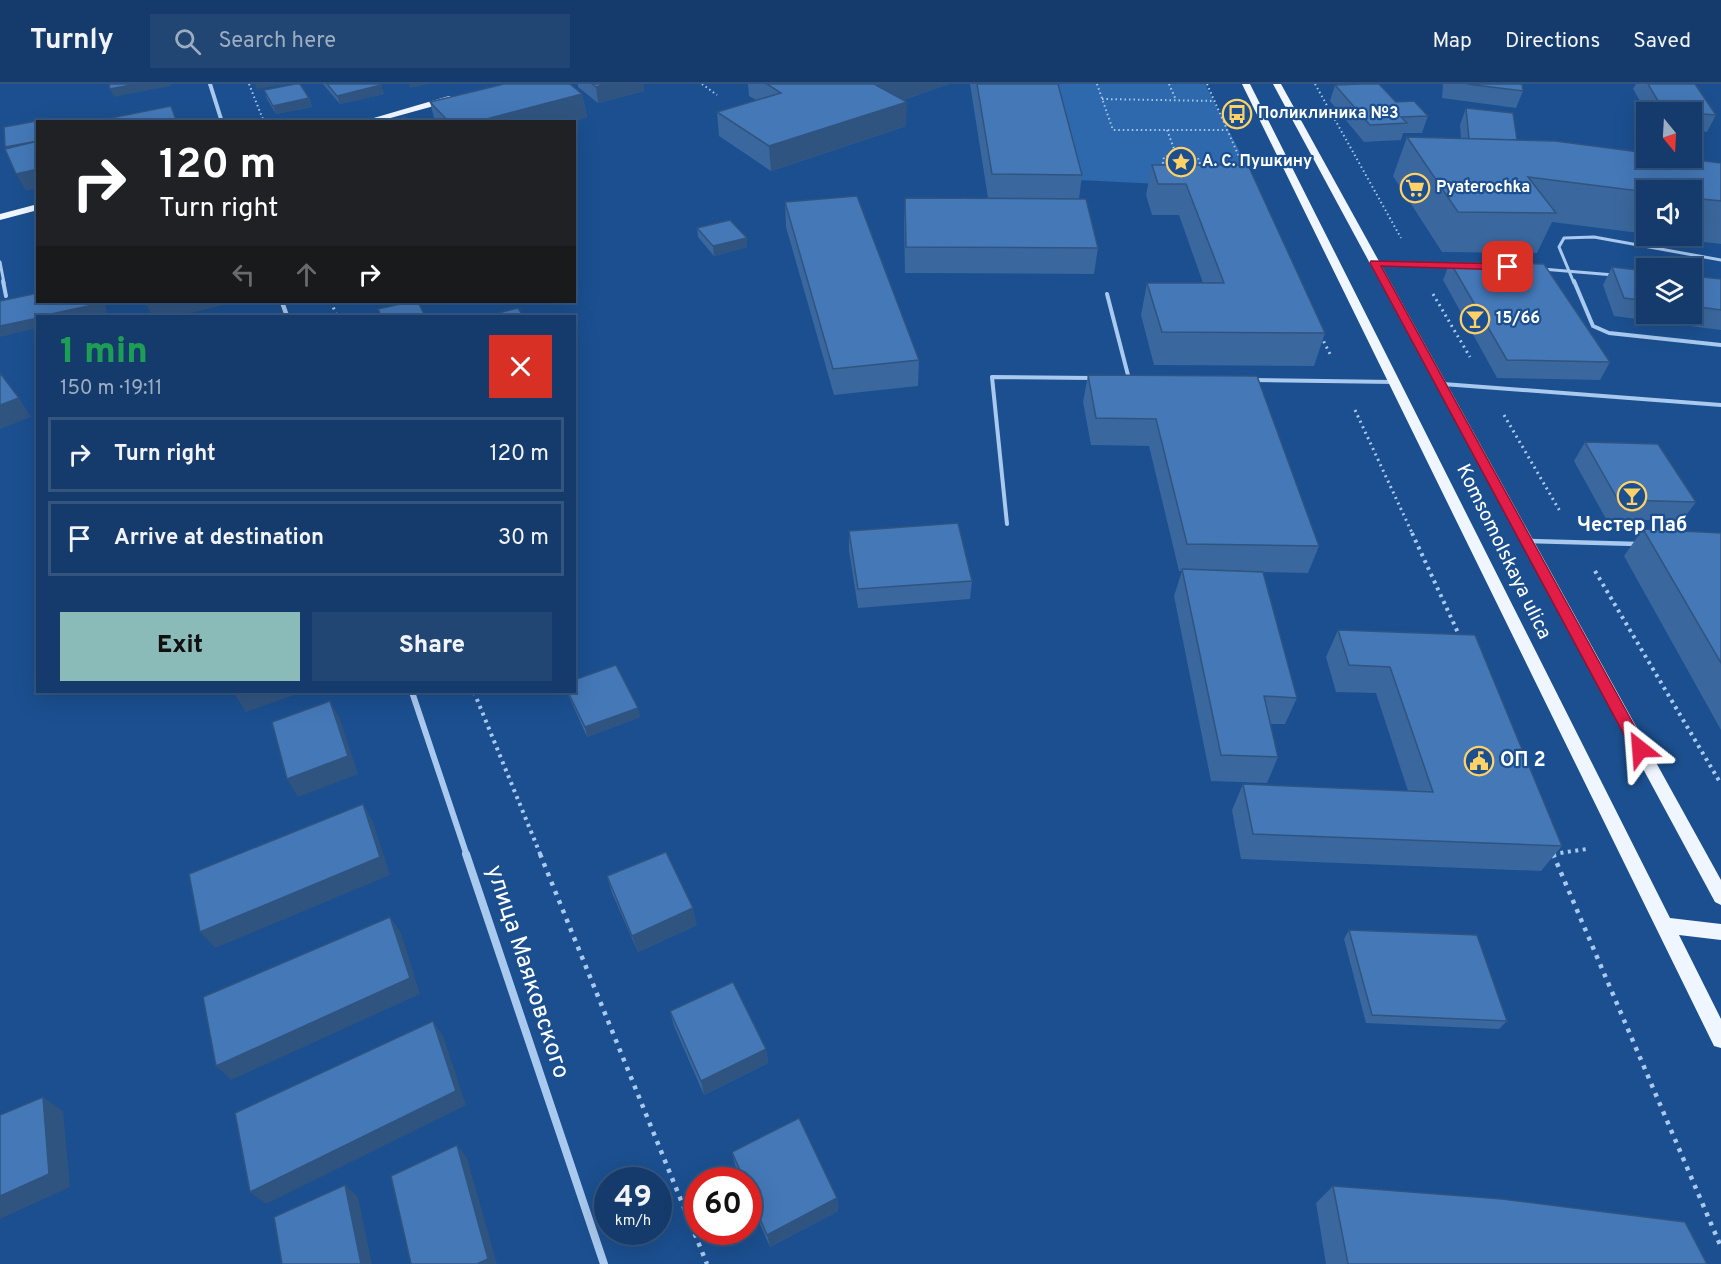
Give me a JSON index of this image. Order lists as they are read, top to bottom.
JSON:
{
  "streets": {
    "main road": ["Komsomolskaya ulica"],
    "street": ["улица Маяковского"]
  },
  "places": {
    "bus stop": ["Поликлиника №3"],
    "place": ["А. С. Пушкину"],
    "supermarket": ["Pyaterochka"],
    "bar": ["15/66", "Честер Паб"],
    "public building": ["ОП 2"]
  },
  "north": "bottom",
  "page": {
    "header": "Turnly",
    "search": "Search here",
    "nav": ["Map", "Directions", "Saved"],
    "turn": ["120 m", "Turn right"],
    "heading": ["1 min", "150 m · 19:11"],
    "list": [
      {
        "name": "Turn right",
        "value": "120 m"
      },
      {
        "name": "Arrive at destination",
        "value": "30 m"
      }
    ],
    "buttons": ["Exit", "Share"],
    "speed": "49 km/h",
    "limit": "60"
  }
}
